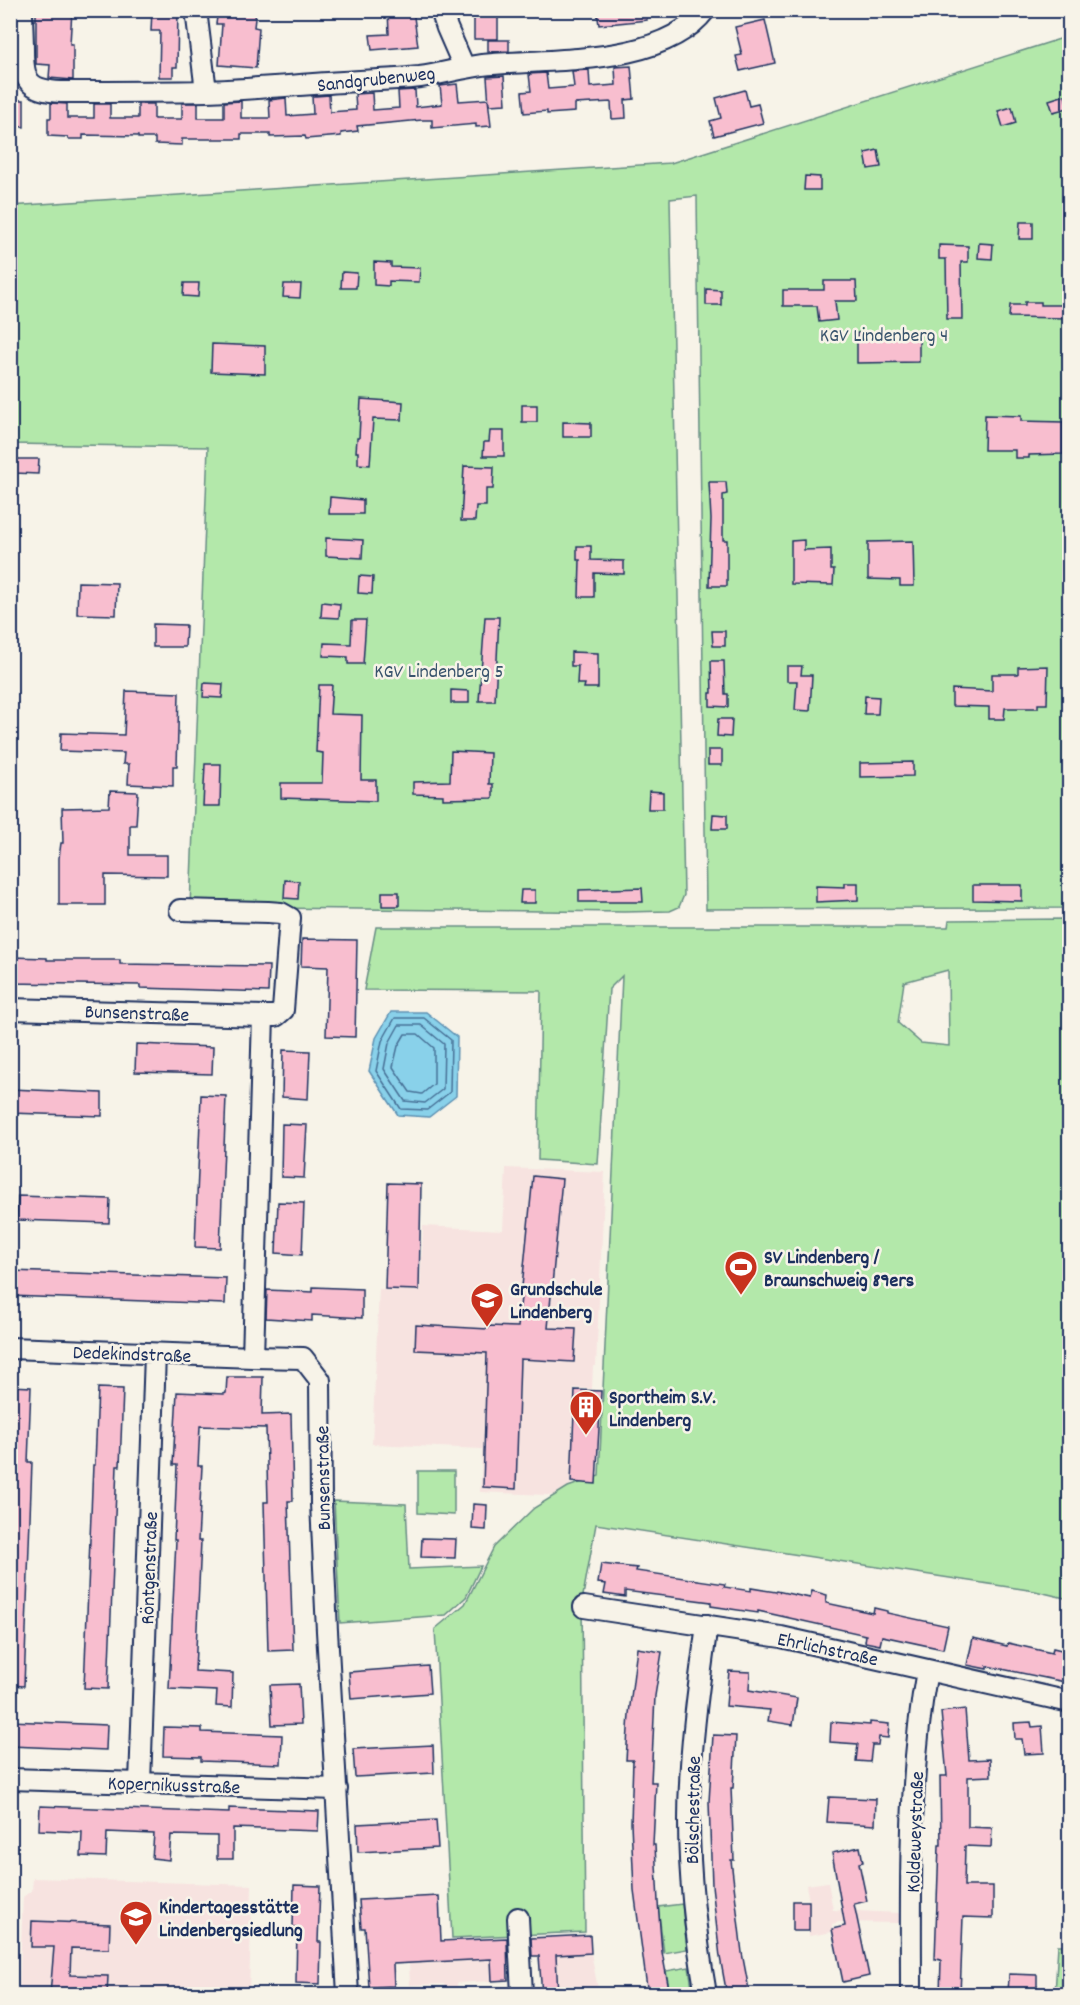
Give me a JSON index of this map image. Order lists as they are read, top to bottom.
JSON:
{
  "streets": {
    "street": [
      "Sandgrubenweg",
      "Bunsenstraße",
      "Dedekindstraße",
      "Röntgenstraße",
      "Ehrlichstraße",
      "Kopernikusstraße",
      "Bölschestraße",
      "Koldeweystraße"
    ]
  },
  "crossings": [
    ["Bunsenstraße", "Dedekindstraße"],
    ["Bunsenstraße", "Kopernikusstraße"],
    ["Dedekindstraße", "Röntgenstraße"],
    ["Röntgenstraße", "Kopernikusstraße"],
    ["Ehrlichstraße", "Bölschestraße"],
    ["Ehrlichstraße", "Koldeweystraße"]
  ],
  "parks": ["KGV Lindenberg 4", "KGV Lindenberg 5"],
  "places": {
    "sports": ["SV Lindenberg / Braunschweig 89ers"],
    "school or university": ["Grundschule Lindenberg", "Kindertagesstätte Lindenbergsiedlung"],
    "building": ["Sportheim S.V. Lindenberg"]
  }
}
